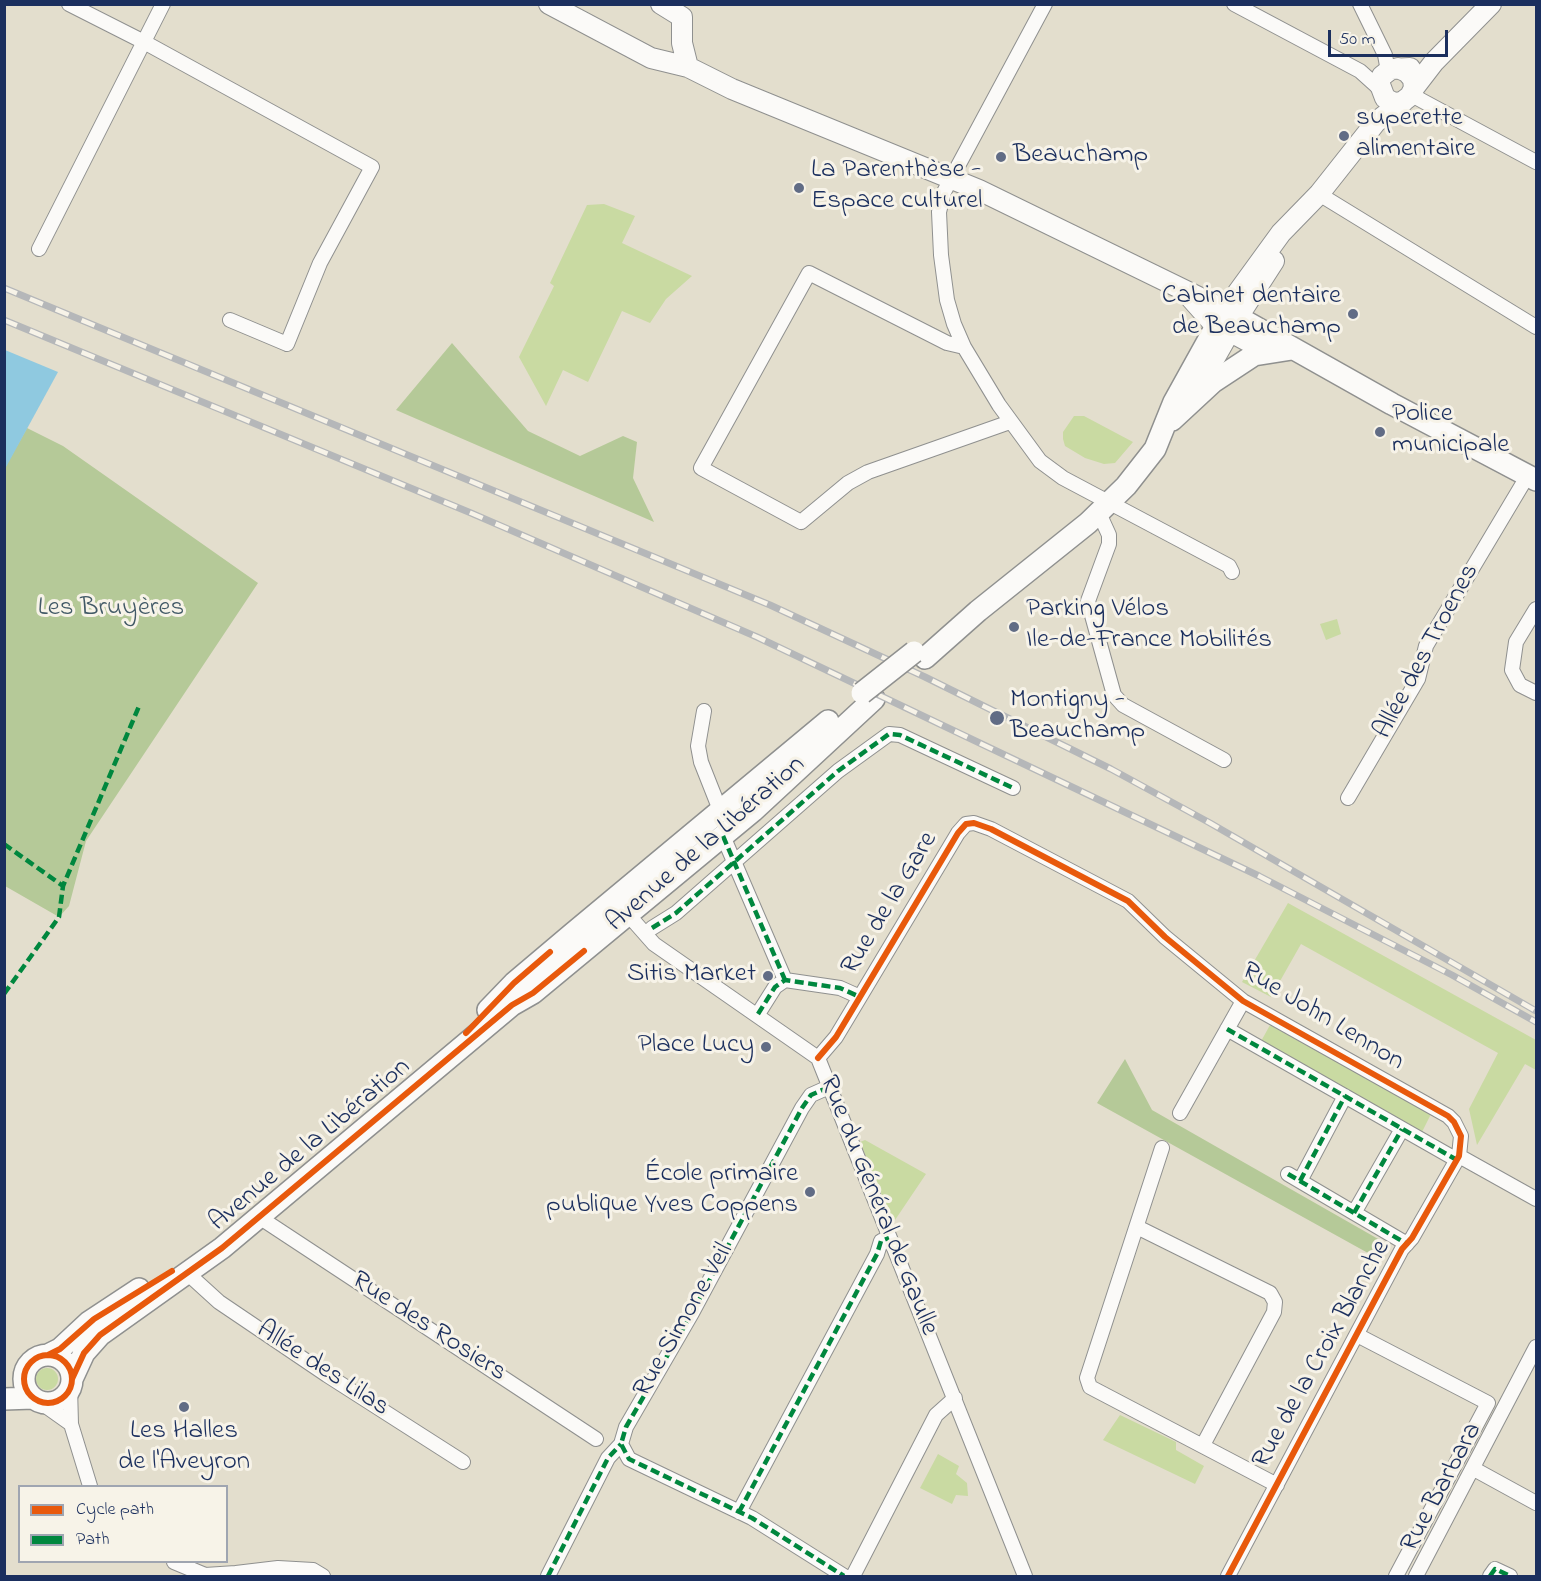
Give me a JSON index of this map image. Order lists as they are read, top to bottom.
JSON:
{
  "streets": {
    "main road": ["Avenue de la Libération"],
    "street": [
      "Allée des Troenes",
      "Rue de la Gare",
      "Rue John Lennon",
      "Rue du Général de Gaulle",
      "Rue Simone Veil",
      "Rue des Rosiers",
      "Rue de la Croix Blanche",
      "Allée des Lilas",
      "Rue Barbara"
    ]
  },
  "crossings": [
    ["Avenue de la Libération", "Rue du Général de Gaulle"],
    ["Avenue de la Libération", "Rue des Rosiers"],
    ["Avenue de la Libération", "Allée des Lilas"],
    ["Rue de la Gare", "Rue John Lennon"],
    ["Rue de la Gare", "Rue du Général de Gaulle"],
    ["Rue John Lennon", "Rue de la Croix Blanche"],
    ["Rue du Général de Gaulle", "Rue Simone Veil"],
    ["Rue de la Croix Blanche", "Rue Barbara"]
  ],
  "parks": ["Les Bruyères"],
  "places": [
    "superette alimentaire",
    "Beauchamp",
    "La Parenthèse - Espace culturel",
    "Cabinet dentaire de Beauchamp",
    "Police municipale",
    "Parking Vélos Ile-de-France Mobilités",
    "Montigny - Beauchamp",
    "Sitis Market",
    "Place Lucy",
    "École primaire publique Yves Coppens",
    "Les Halles de l'Aveyron"
  ],
  "legend": ["Cycle path", "Path"],
  "scale_bar": "50 m"
}
